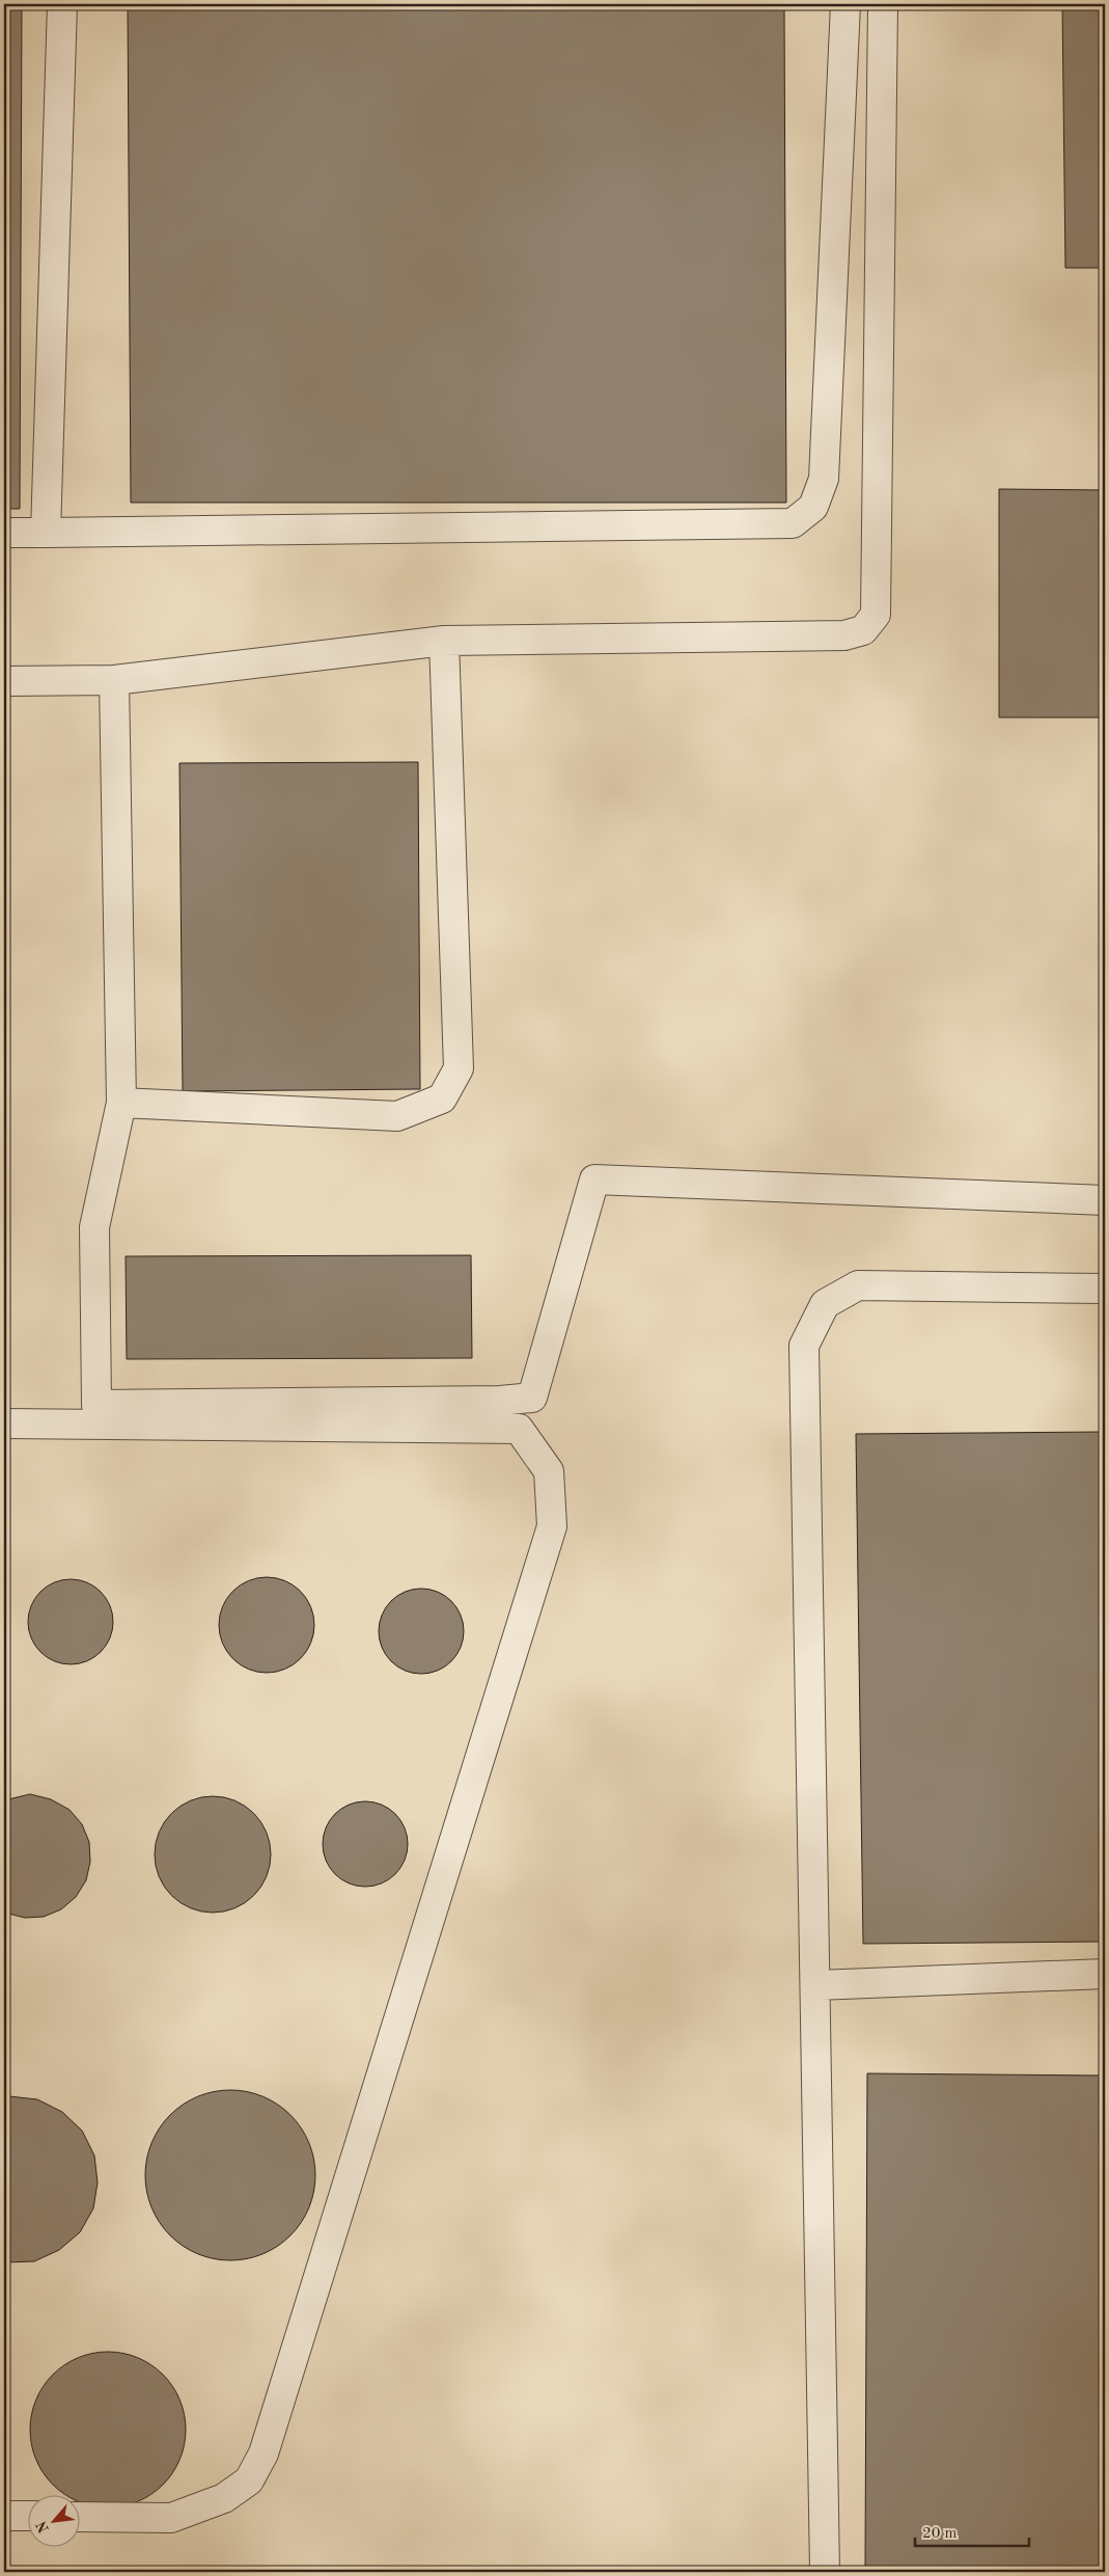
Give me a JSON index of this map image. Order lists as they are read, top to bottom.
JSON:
{
  "scale_bar": "20 m",
  "north": "bottom left"
}
